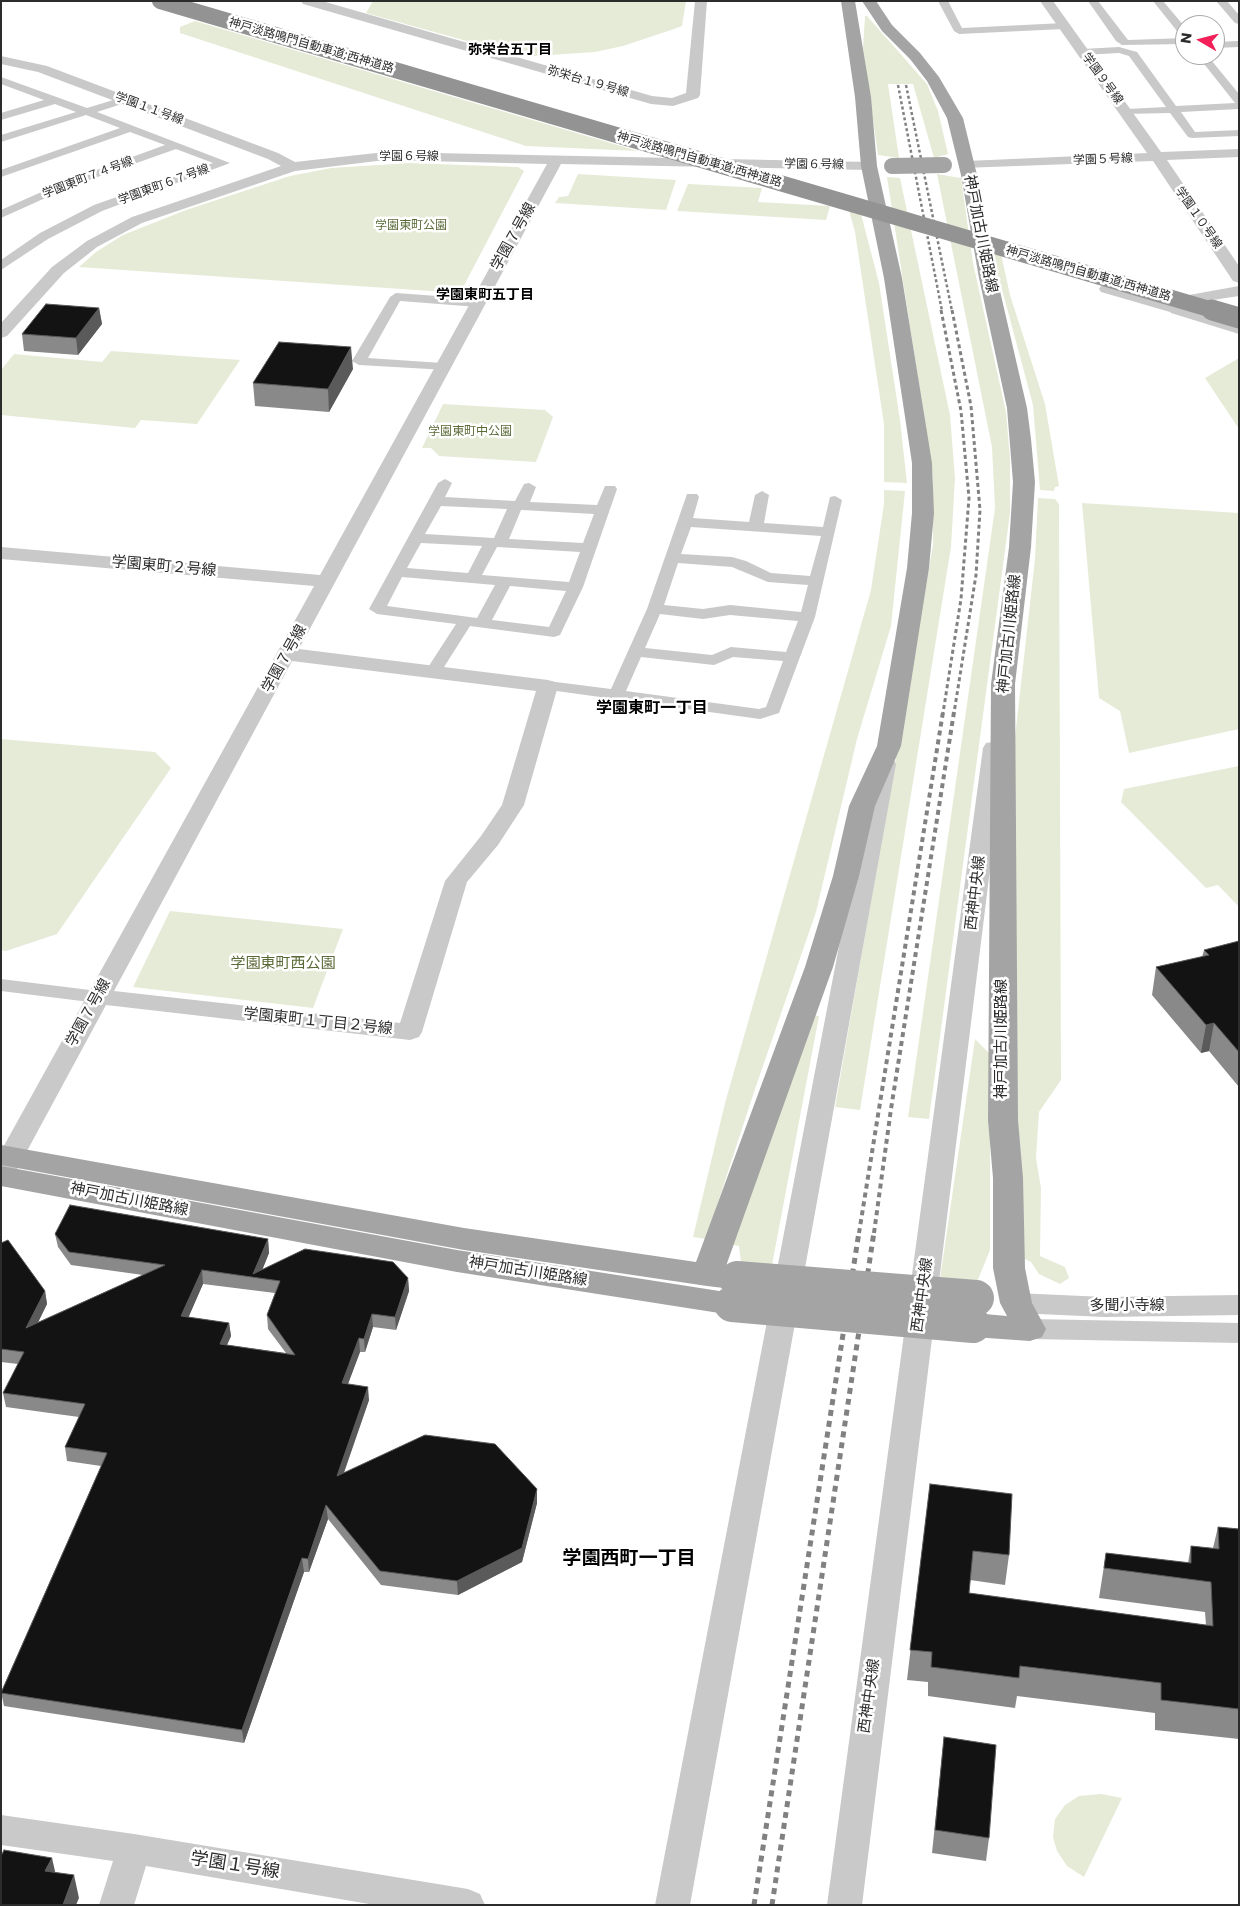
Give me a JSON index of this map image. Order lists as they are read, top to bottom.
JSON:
{
  "streets": {
    "highway": ["神戸淡路鳴門自動車道;西神道路"],
    "main road": ["神戸加古川姫路線"],
    "street": [
      "学園９号線",
      "弥栄台１９号線",
      "学園１１号線",
      "学園６号線",
      "学園５号線",
      "学園東町７４号線",
      "学園東町６７号線",
      "学園１０号線",
      "学園７号線",
      "学園東町２号線",
      "西神中央線",
      "学園東町１丁目２号線",
      "多聞小寺線",
      "学園１号線"
    ]
  },
  "crossings": [
    ["学園９号線", "学園５号線"],
    ["学園９号線", "学園１０号線"],
    ["学園１１号線", "学園６号線"],
    ["学園６号線", "学園７号線"],
    ["学園５号線", "学園１０号線"],
    ["学園５号線", "神戸加古川姫路線"],
    ["学園東町７４号線", "学園東町６７号線"],
    ["神戸加古川姫路線", "学園７号線"],
    ["神戸加古川姫路線", "西神中央線"],
    ["神戸加古川姫路線", "多聞小寺線"],
    ["学園７号線", "学園東町２号線"],
    ["学園７号線", "学園東町１丁目２号線"]
  ],
  "districts": [
    "弥栄台五丁目",
    "学園東町五丁目",
    "学園東町一丁目",
    "学園西町一丁目"
  ],
  "parks": ["学園東町公園", "学園東町中公園", "学園東町西公園"],
  "north": "left"
}
